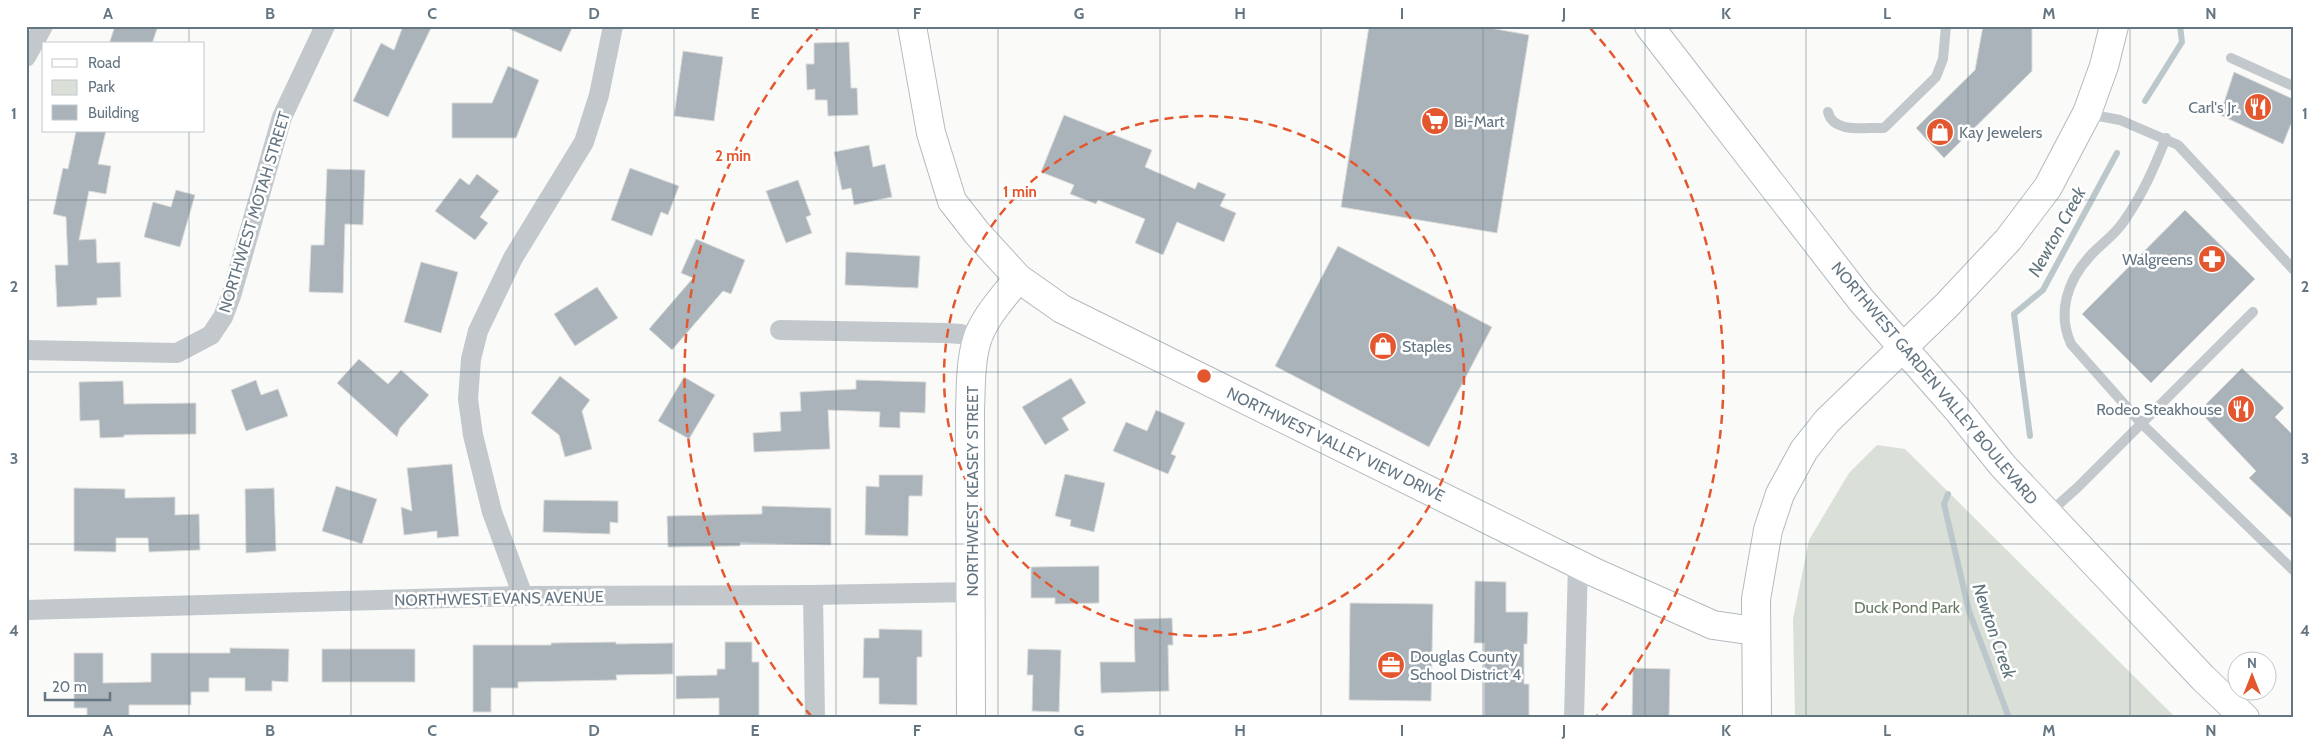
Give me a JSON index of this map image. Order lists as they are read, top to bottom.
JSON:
{
  "streets": {
    "main road": ["NORTHWEST GARDEN VALLEY BOULEVARD", "NORTHWEST VALLEY VIEW DRIVE", "NORTHWEST KEASEY STREET"],
    "street": ["NORTHWEST MOTAH STREET", "NORTHWEST EVANS AVENUE"]
  },
  "crossings": [
    ["NORTHWEST VALLEY VIEW DRIVE", "NORTHWEST KEASEY STREET"],
    ["NORTHWEST KEASEY STREET", "NORTHWEST EVANS AVENUE"]
  ],
  "water": ["Newton Creek"],
  "parks": ["Duck Pond Park"],
  "places": {
    "restaurant": ["Carl's Jr.", "Rodeo Steakhouse"],
    "supermarket": ["Bi-Mart"],
    "shop": ["Kay Jewelers", "Staples"],
    "pharmacy": ["Walgreens"],
    "office": ["Douglas County School District 4"]
  },
  "legend": ["Road", "Park", "Building"],
  "scale_bar": "20 m",
  "north": "top",
  "grid": {
    "columns": [
      "A",
      "B",
      "C",
      "D",
      "E",
      "F",
      "G",
      "H",
      "I",
      "J",
      "K",
      "L",
      "M",
      "N"
    ],
    "rows": [
      "1",
      "2",
      "3",
      "4"
    ]
  },
  "rings": ["2 min", "1 min"]
}
